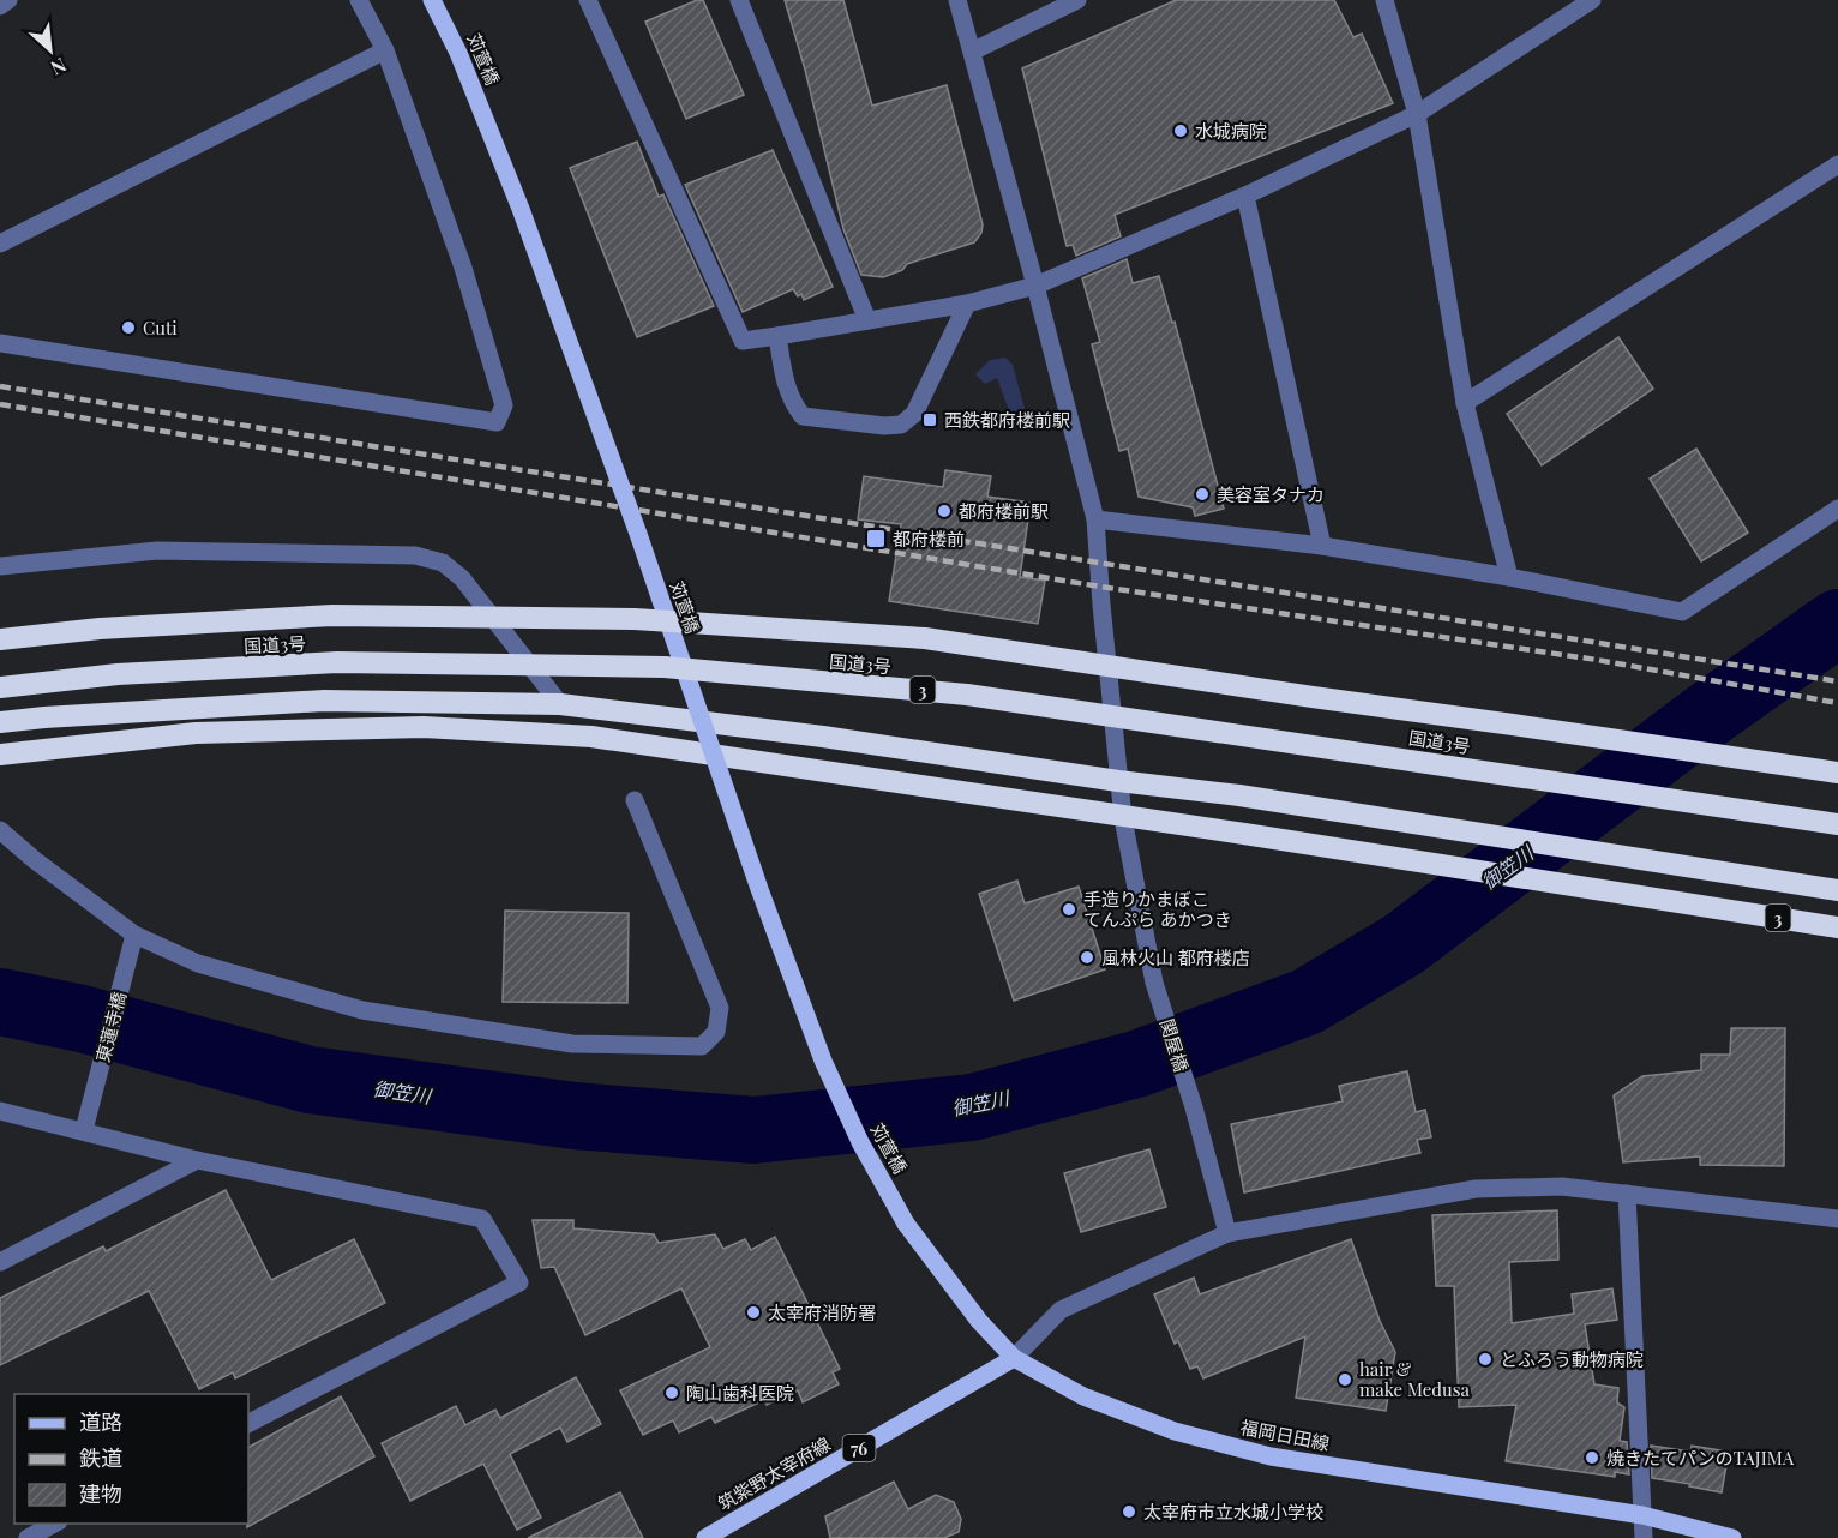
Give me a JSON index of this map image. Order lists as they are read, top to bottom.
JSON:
{
  "streets": {
    "highway": ["国道3号", "3"],
    "main road": [
      "苅萱橋",
      "福岡日田線",
      "76",
      "筑紫野太宰府線"
    ],
    "street": ["東蓮寺橋", "関屋橋"]
  },
  "crossings": [
    ["苅萱橋", "福岡日田線"],
    ["3", "関屋橋"],
    ["福岡日田線", "筑紫野太宰府線"]
  ],
  "water": ["御笠川"],
  "places": {
    "other": [
      "水城病院",
      "Cuti",
      "美容室タナカ",
      "都府楼前駅",
      "手造りかまぼこ てんぷら あかつき",
      "風林火山 都府楼店",
      "太宰府消防署",
      "とふろう動物病院",
      "hair & make Medusa",
      "陶山歯科医院",
      "焼きたてパンのTAJIMA",
      "太宰府市立水城小学校"
    ],
    "transit": ["西鉄都府楼前駅", "都府楼前"]
  },
  "legend": ["道路", "鉄道", "建物"],
  "north": "bottom right"
}
